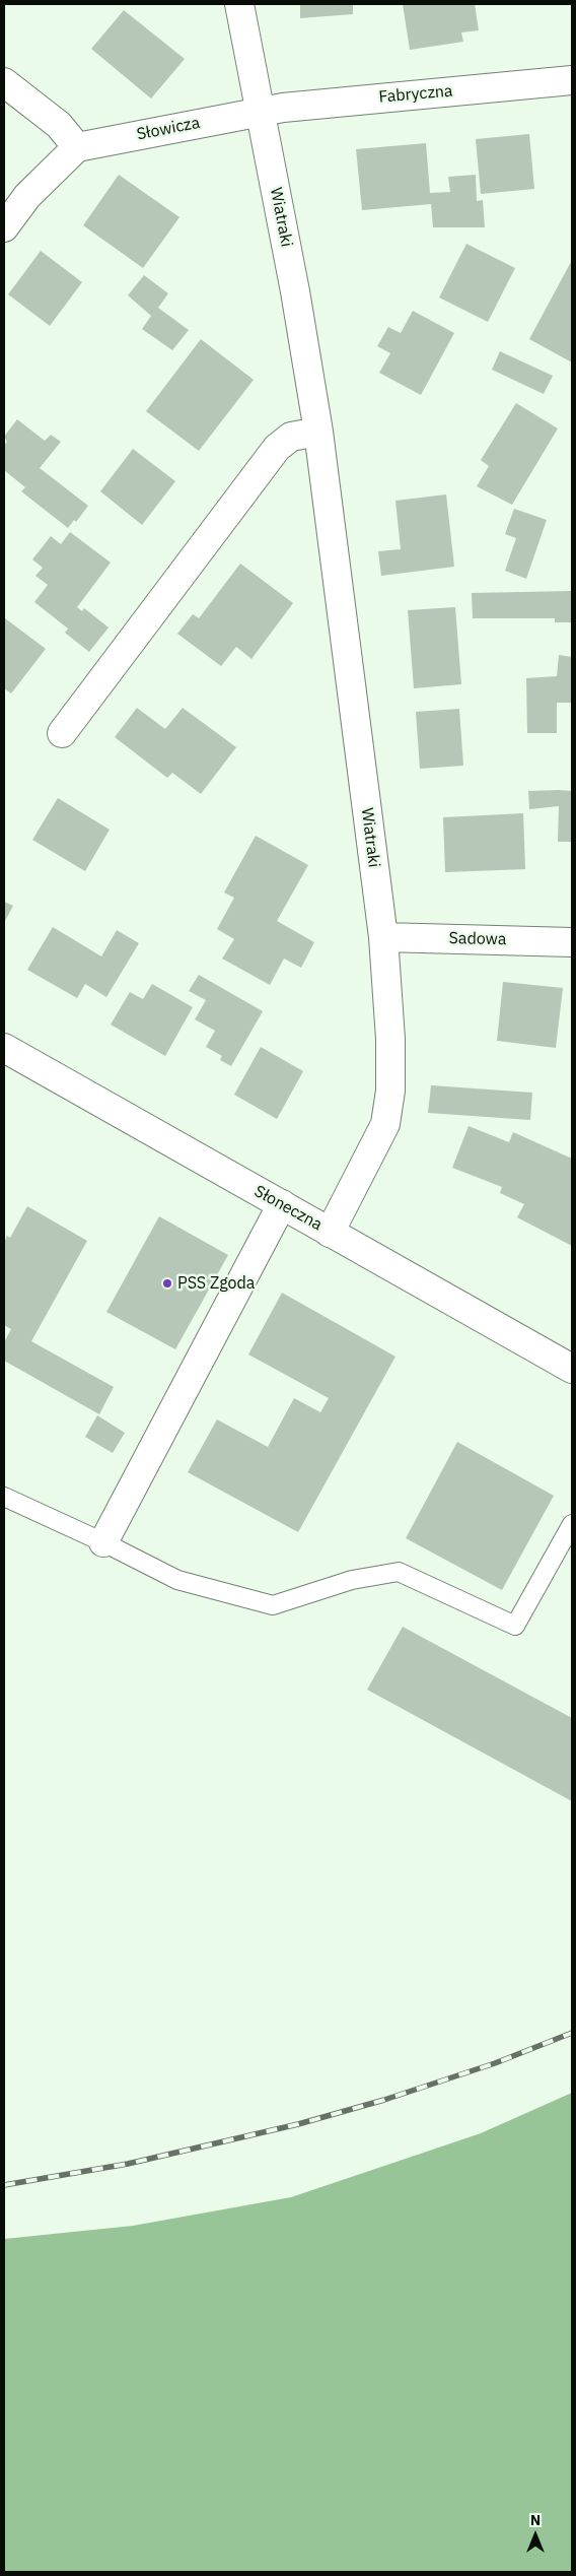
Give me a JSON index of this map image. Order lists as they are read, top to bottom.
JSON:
{
  "streets": {
    "street": [
      "Fabryczna",
      "Słowicza",
      "Wiatraki",
      "Sadowa",
      "Słoneczna"
    ]
  },
  "crossings": [
    ["Fabryczna", "Słowicza"],
    ["Fabryczna", "Wiatraki"],
    ["Słowicza", "Wiatraki"],
    ["Wiatraki", "Sadowa"],
    ["Wiatraki", "Słoneczna"]
  ],
  "places": ["PSS Zgoda"],
  "north": "top"
}
